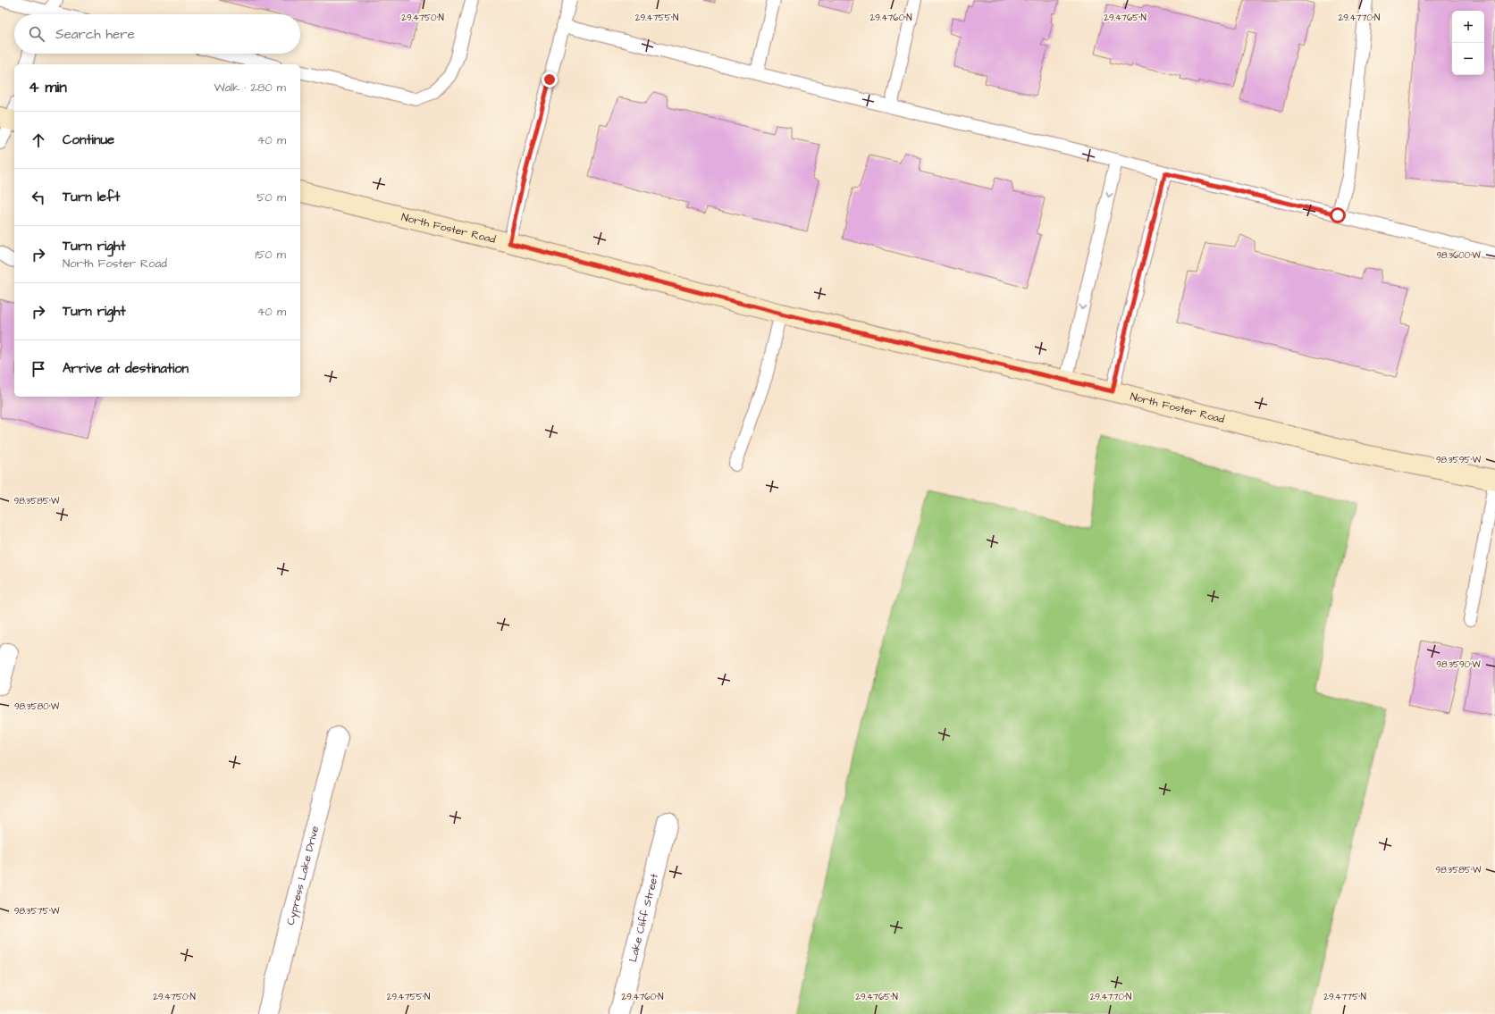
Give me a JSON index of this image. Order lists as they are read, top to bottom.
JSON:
{
  "streets": {
    "main road": ["North Foster Road"],
    "street": ["Cypress Lake Drive", "Lake Cliff Street"]
  },
  "page": {
    "map_buttons": ["+", "−"],
    "search": "Search here",
    "heading": ["4 min", "Walk · 280 m"],
    "list": [
      ["Continue", "40 m"],
      ["Turn left", "50 m"],
      ["Turn right", "North Foster Road", "150 m"],
      ["Turn right", "40 m"],
      "Arrive at destination"
    ]
  },
  "coordinates": [
    "29.4755°N",
    "29.4770°N",
    "29.4750°N",
    "29.4760°N",
    "29.4765°N",
    "98.3600°W",
    "98.3595°W",
    "98.3585°W",
    "98.3590°W",
    "98.3580°W",
    "98.3575°W",
    "29.4775°N"
  ]
}
